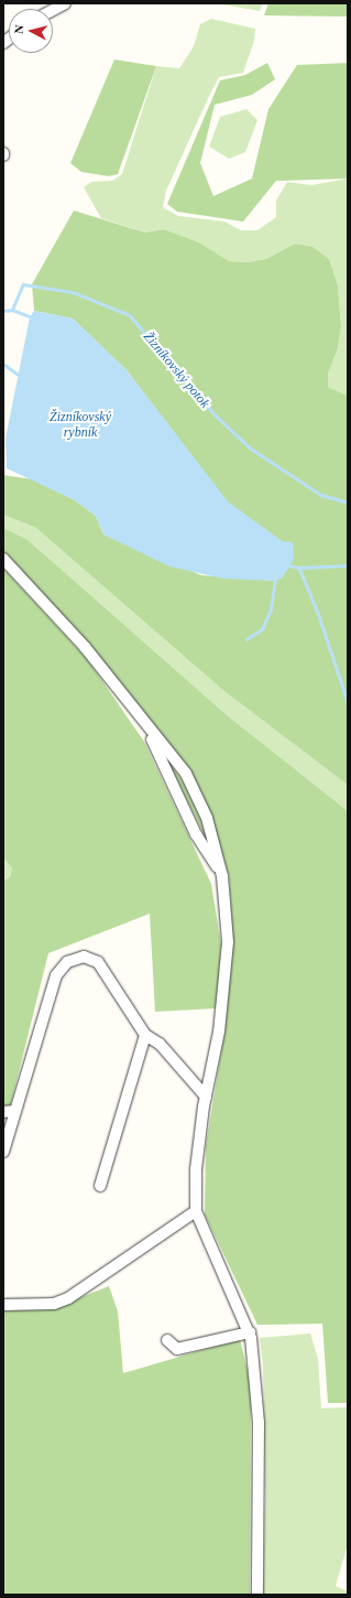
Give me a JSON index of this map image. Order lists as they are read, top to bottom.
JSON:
{
  "water": ["Žizníkovský potok", "Žizníkovský rybník"],
  "north": "left"
}
